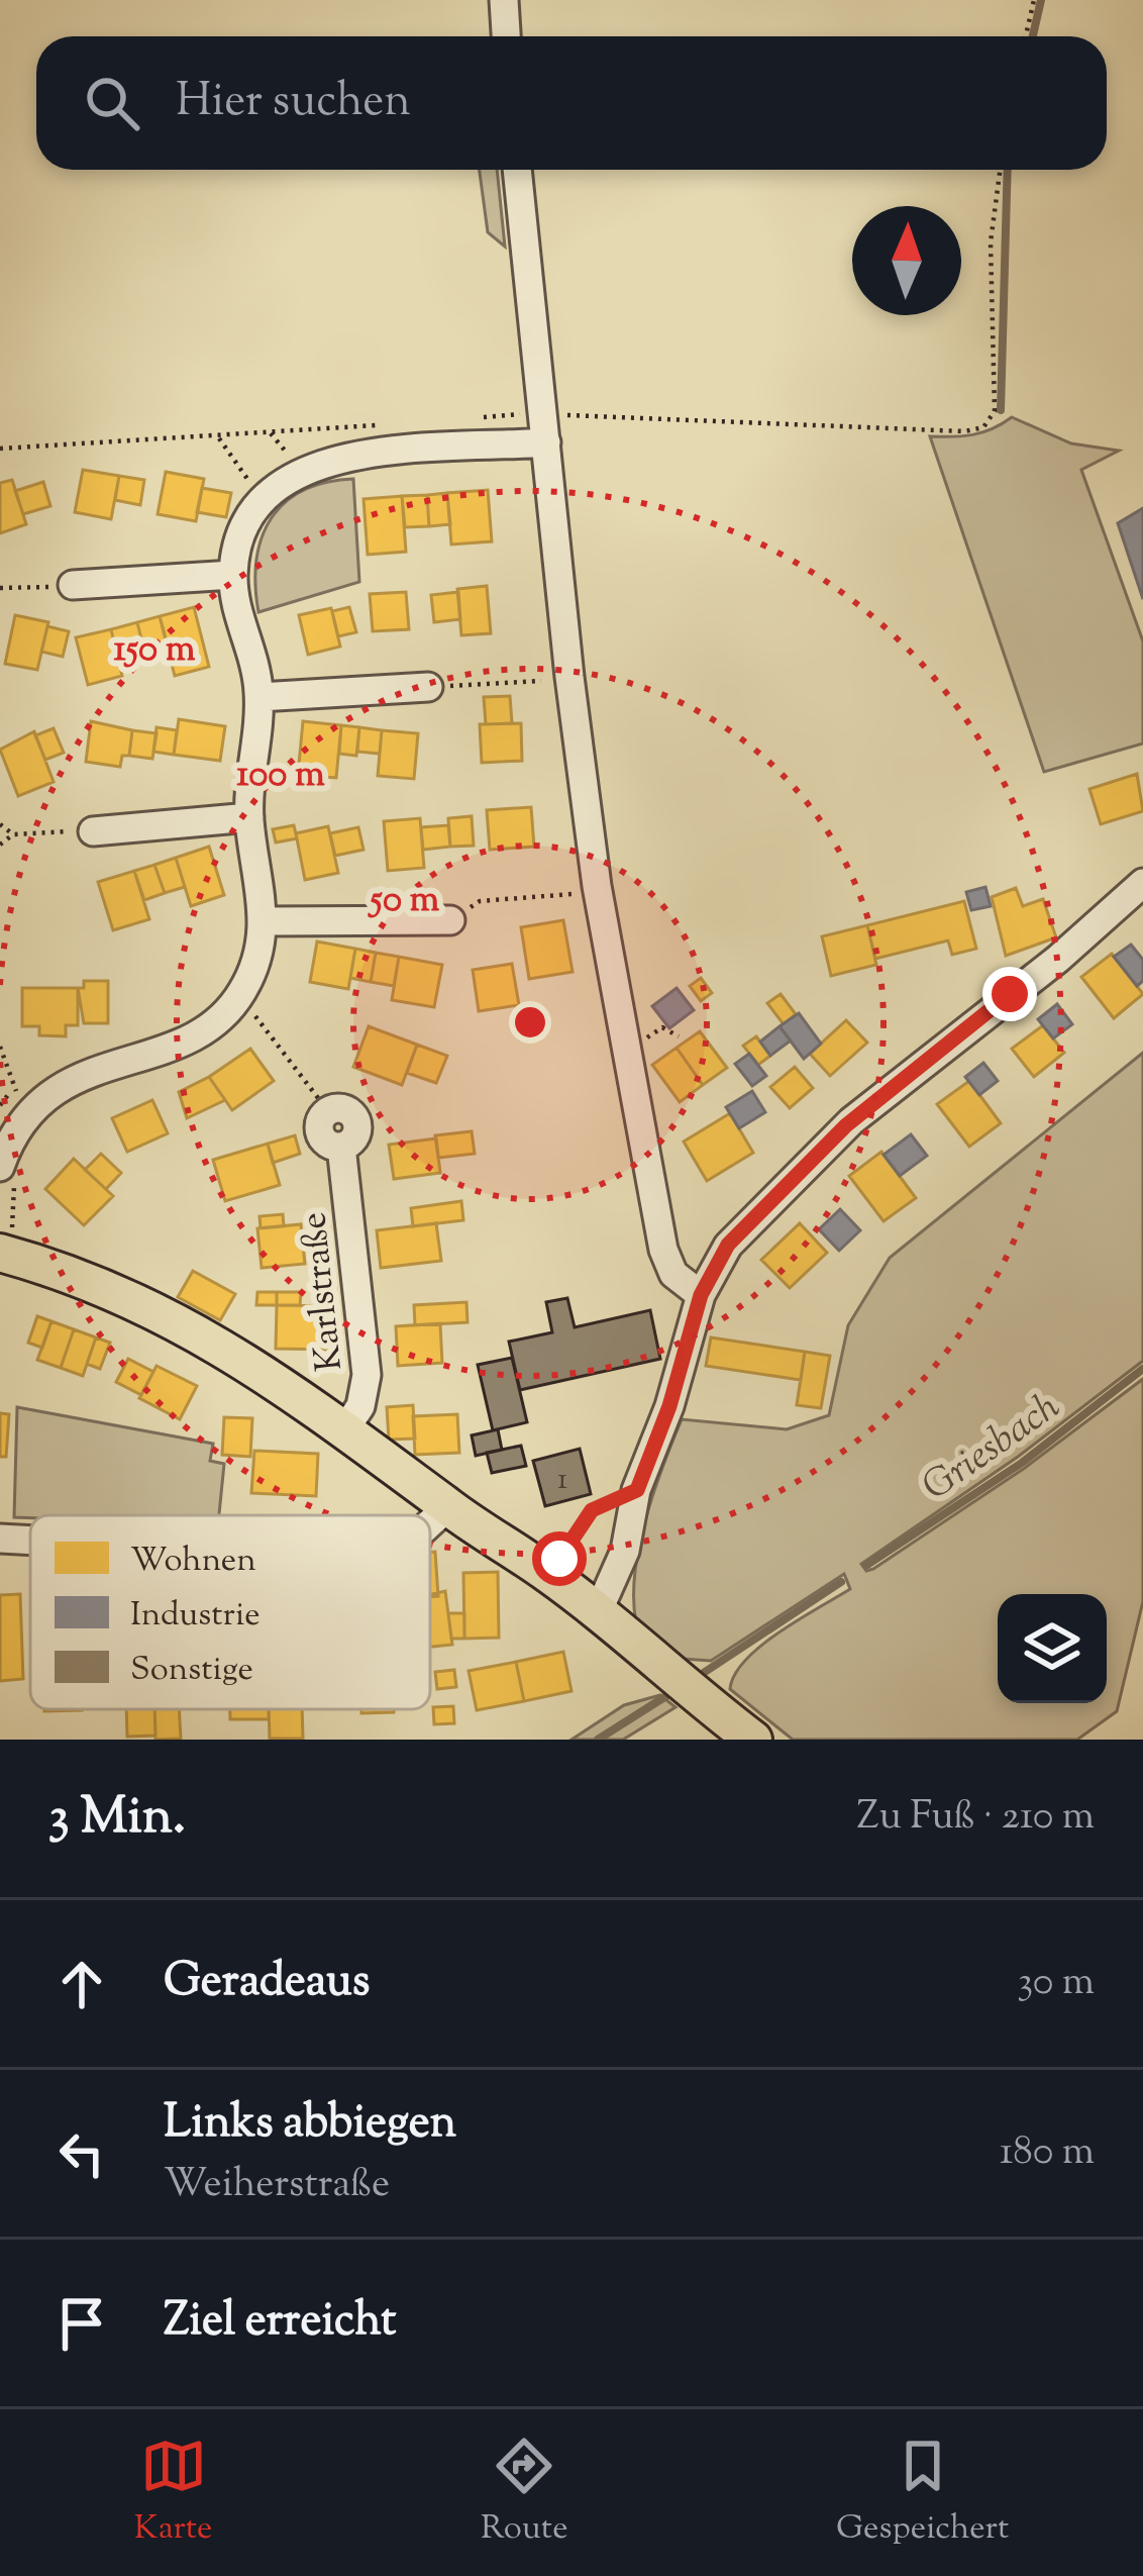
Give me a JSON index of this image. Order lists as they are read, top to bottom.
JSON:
{
  "streets": {
    "street": ["Karlstraße"]
  },
  "water": ["Griesbach"],
  "house_numbers": ["1"],
  "legend": ["Wohnen", "Industrie", "Sonstige"],
  "north": "top",
  "page": {
    "search": "Hier suchen",
    "heading": ["3 Min.", "Zu Fuß · 210 m"],
    "list": [
      ["Geradeaus", "30 m"],
      ["Links abbiegen", "Weiherstraße", "180 m"],
      "Ziel erreicht"
    ],
    "nav": ["Karte", "Route", "Gespeichert"]
  },
  "rings": ["150 m", "100 m", "50 m"]
}
